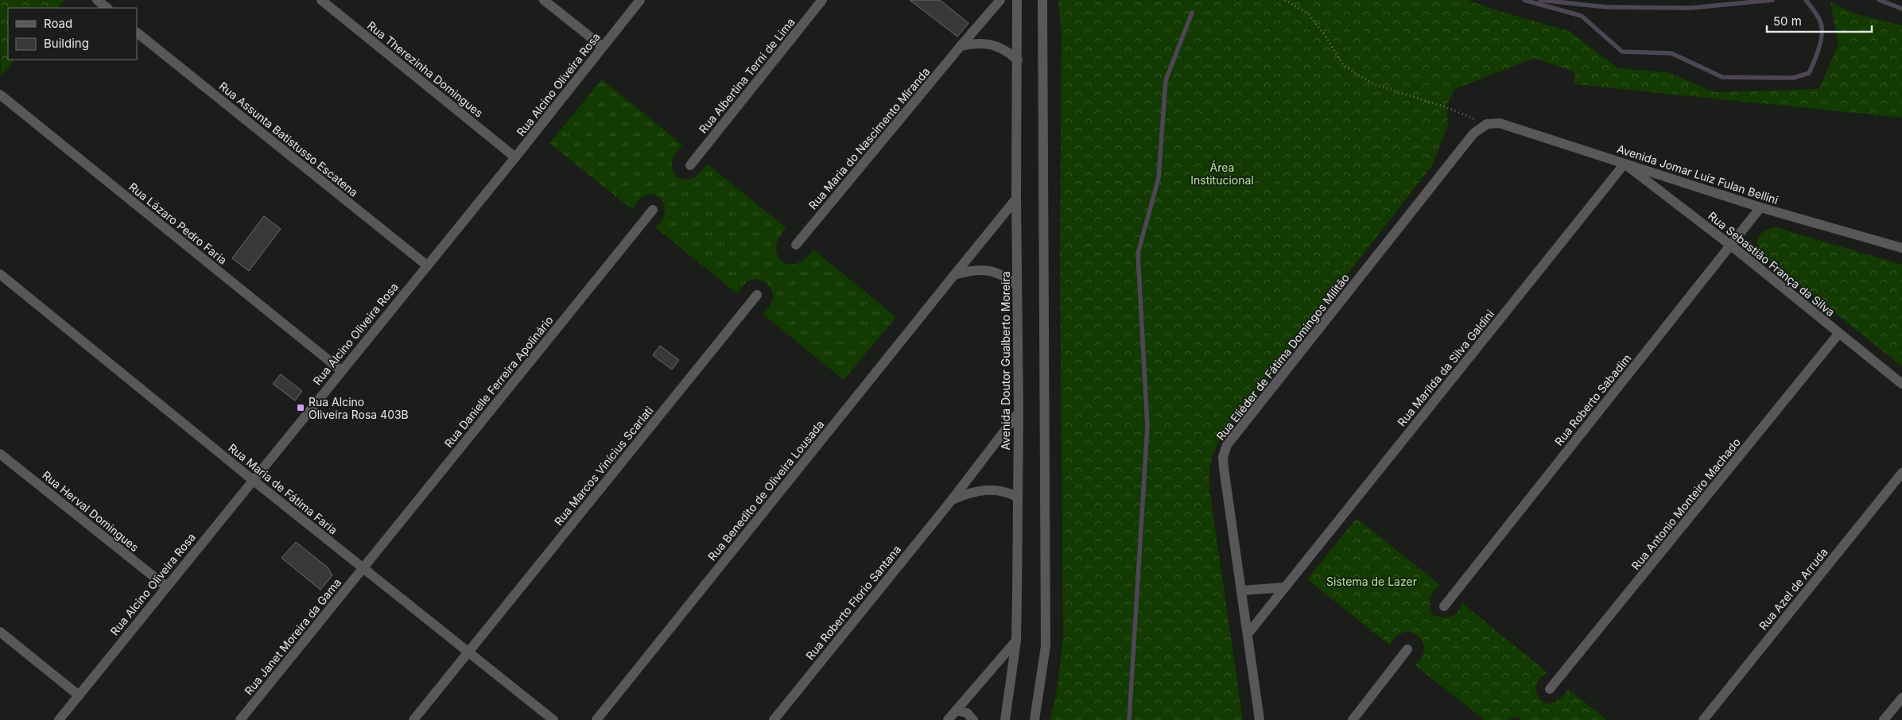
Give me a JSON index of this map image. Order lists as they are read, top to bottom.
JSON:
{
  "streets": {
    "street": [
      "Rua Therezinha Domingues",
      "Rua Albertina Terni de Lima",
      "Rua Alcino Oliveira Rosa",
      "Rua Maria do Nascimento Miranda",
      "Rua Assunta Batistusso Escatena",
      "Avenida Jomar Luiz Fulan Bellini",
      "Rua Lázaro Pedro Faria",
      "Rua Sebastião França da Silva",
      "Rua Eliéder de Fátima Domingos Militão",
      "Avenida Doutor Gualberto Moreira",
      "Rua Marilda da Silva Galdini",
      "Rua Danielle Ferreira Apolinário",
      "Rua Roberto Sabadim",
      "Rua Marcos Vinícius Scarlati",
      "Rua Maria de Fátima Faria",
      "Rua Benedito de Oliveira Lousada",
      "Rua Antonio Monteiro Machado",
      "Rua Herval Domingues",
      "Rua Azel de Arruda",
      "Rua Roberto Florio Santana",
      "Rua Janet Moreira da Gama"
    ]
  },
  "crossings": [
    ["Rua Therezinha Domingues", "Rua Alcino Oliveira Rosa"],
    ["Rua Alcino Oliveira Rosa", "Rua Assunta Batistusso Escatena"],
    ["Rua Alcino Oliveira Rosa", "Rua Lázaro Pedro Faria"],
    ["Rua Alcino Oliveira Rosa", "Rua Maria de Fátima Faria"],
    ["Rua Alcino Oliveira Rosa", "Rua Herval Domingues"],
    ["Avenida Jomar Luiz Fulan Bellini", "Rua Sebastião França da Silva"],
    ["Avenida Jomar Luiz Fulan Bellini", "Rua Eliéder de Fátima Domingos Militão"],
    ["Avenida Jomar Luiz Fulan Bellini", "Rua Marilda da Silva Galdini"],
    ["Avenida Jomar Luiz Fulan Bellini", "Rua Roberto Sabadim"],
    ["Rua Sebastião França da Silva", "Rua Marilda da Silva Galdini"],
    ["Rua Sebastião França da Silva", "Rua Roberto Sabadim"],
    ["Rua Sebastião França da Silva", "Rua Antonio Monteiro Machado"],
    ["Rua Eliéder de Fátima Domingos Militão", "Rua Marilda da Silva Galdini"],
    ["Avenida Doutor Gualberto Moreira", "Rua Benedito de Oliveira Lousada"],
    ["Avenida Doutor Gualberto Moreira", "Rua Roberto Florio Santana"],
    ["Rua Danielle Ferreira Apolinário", "Rua Maria de Fátima Faria"],
    ["Rua Danielle Ferreira Apolinário", "Rua Janet Moreira da Gama"],
    ["Rua Marcos Vinícius Scarlati", "Rua Maria de Fátima Faria"],
    ["Rua Maria de Fátima Faria", "Rua Janet Moreira da Gama"]
  ],
  "parks": ["Área Institucional", "Sistema de Lazer"],
  "places": {
    "transit": ["Rua Alcino Oliveira Rosa 403B"]
  },
  "legend": ["Road", "Building"],
  "scale_bar": "50 m"
}
